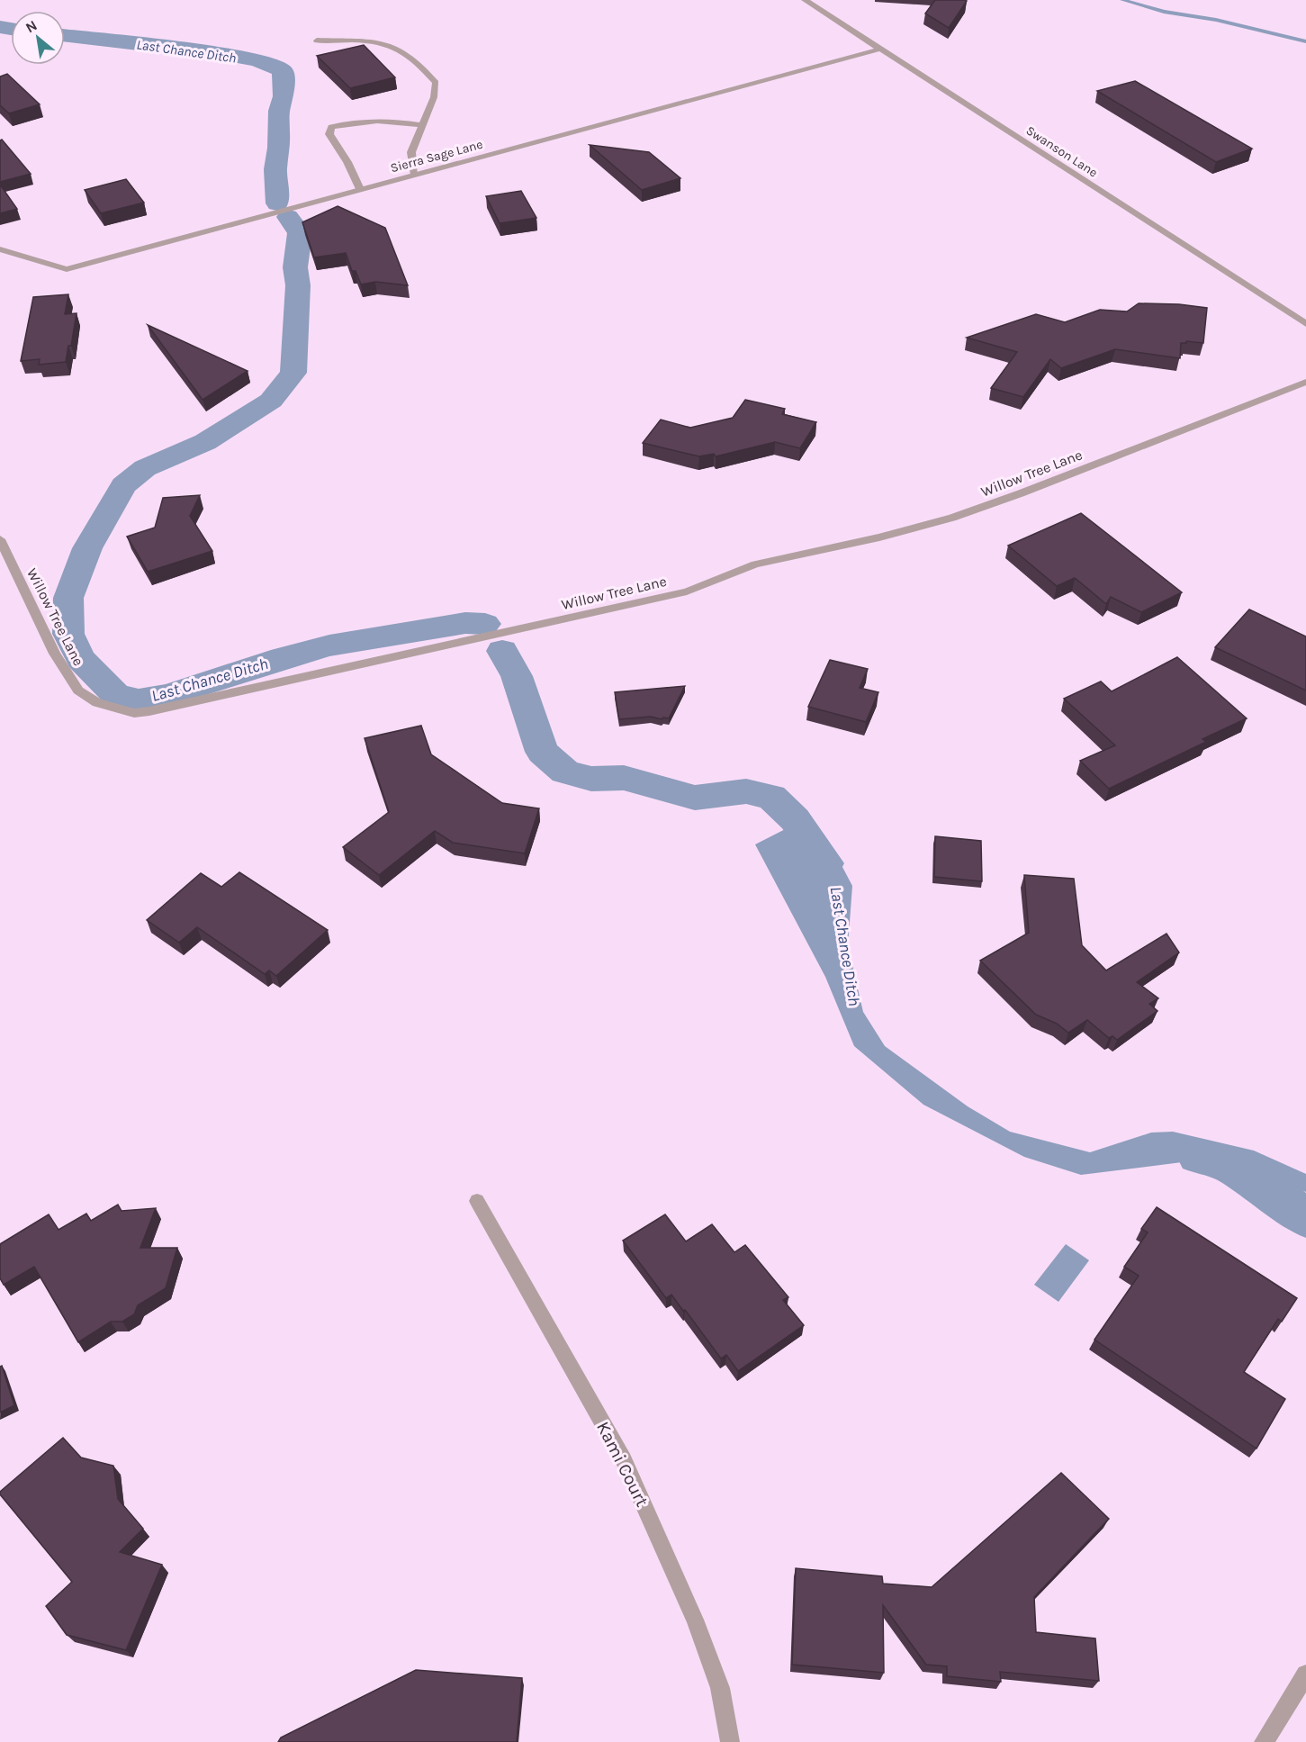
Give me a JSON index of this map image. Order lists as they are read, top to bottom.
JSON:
{
  "streets": {
    "street": [
      "Swanson Lane",
      "Sierra Sage Lane",
      "Willow Tree Lane",
      "Kami Court"
    ]
  },
  "crossings": [
    ["Swanson Lane", "Sierra Sage Lane"]
  ],
  "water": ["Last Chance Ditch"],
  "north": "top left"
}
